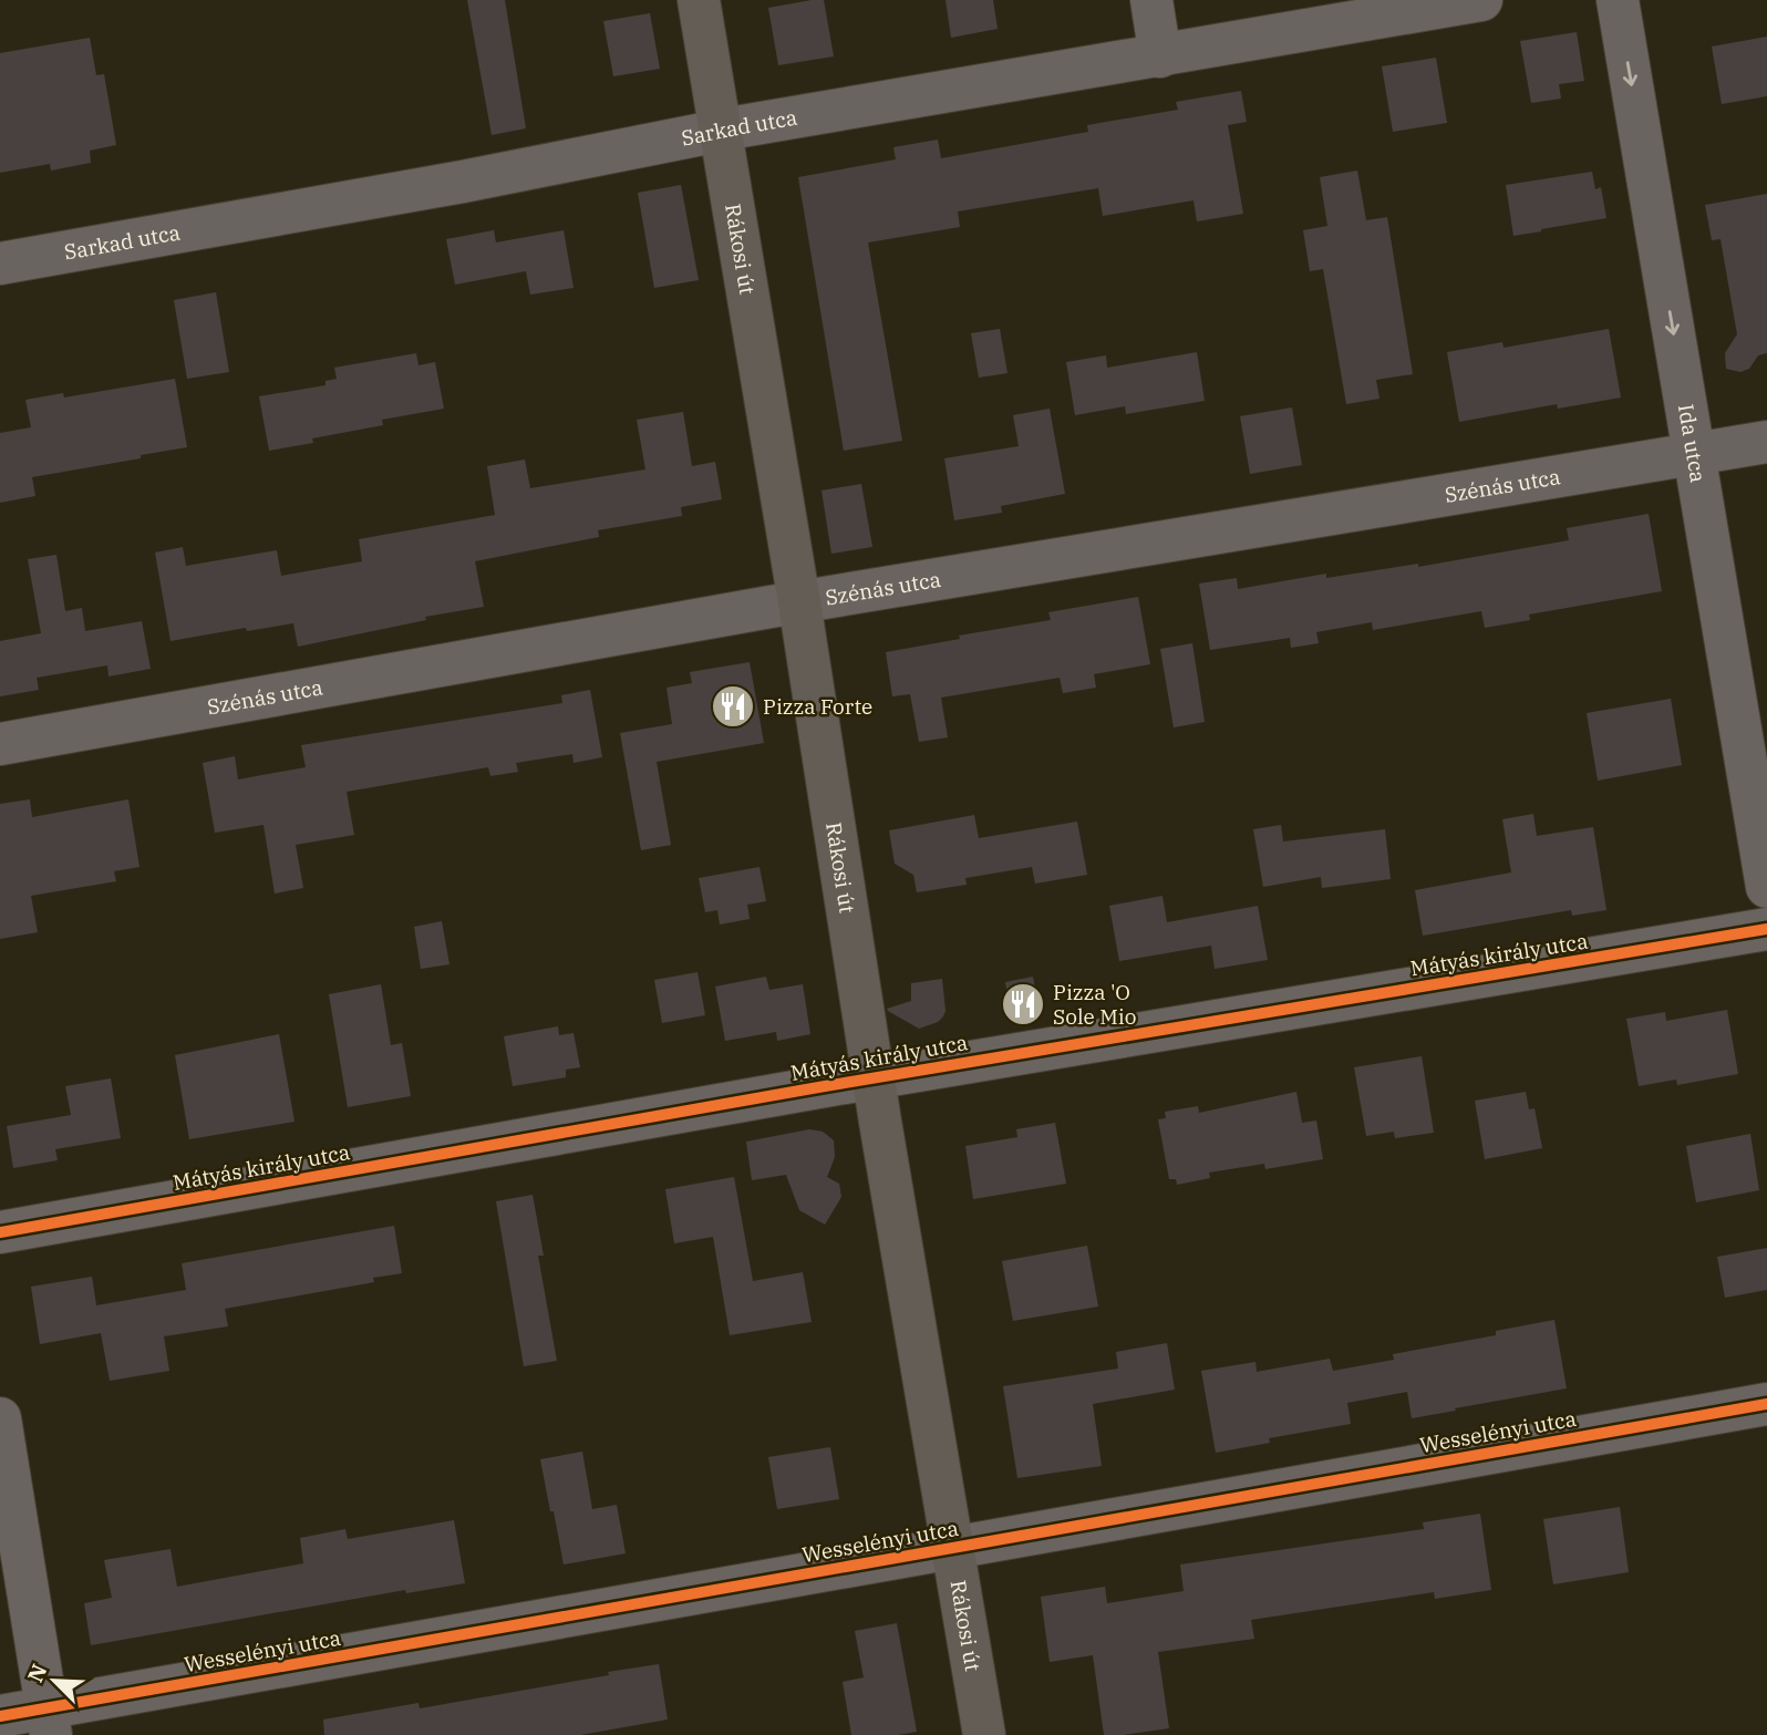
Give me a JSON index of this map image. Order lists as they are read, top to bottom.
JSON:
{
  "streets": {
    "main road": ["Rákosi út"],
    "street": [
      "Sarkad utca",
      "Ida utca",
      "Szénás utca",
      "Mátyás király utca",
      "Wesselényi utca"
    ]
  },
  "crossings": [
    ["Sarkad utca", "Rákosi út"],
    ["Rákosi út", "Szénás utca"],
    ["Rákosi út", "Mátyás király utca"],
    ["Rákosi út", "Wesselényi utca"],
    ["Ida utca", "Szénás utca"]
  ],
  "one_way": ["Ida utca"],
  "places": {
    "restaurant": ["Pizza Forte", "Pizza 'O Sole Mio"]
  },
  "north": "top left"
}
